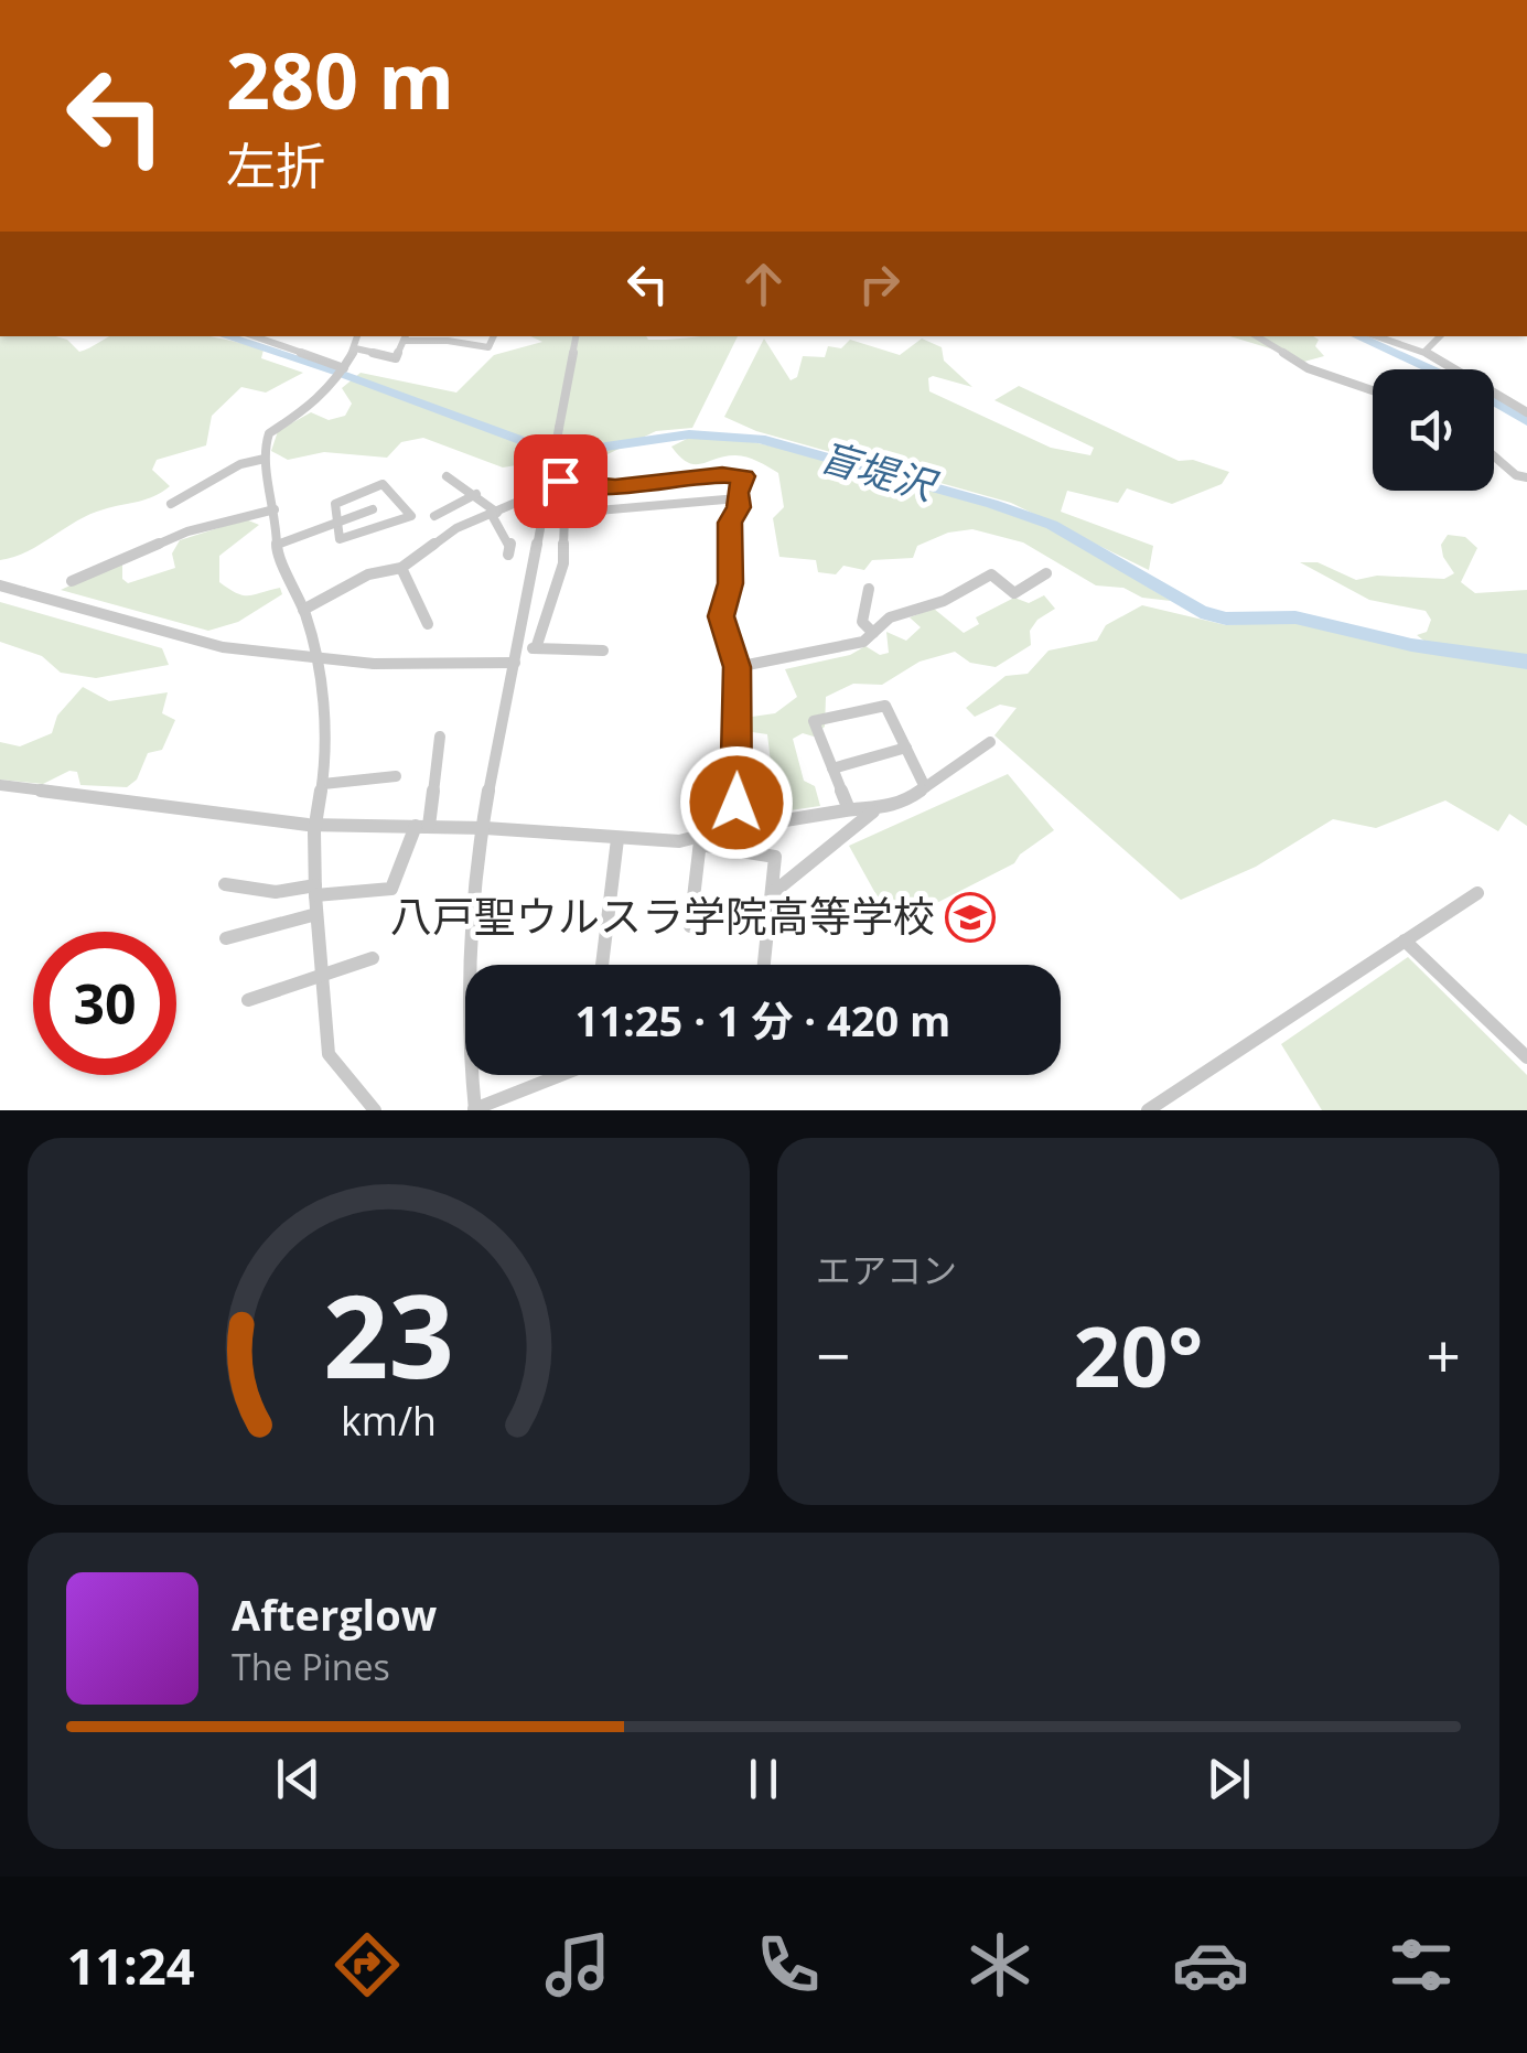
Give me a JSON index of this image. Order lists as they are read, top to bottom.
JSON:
{
  "water": ["盲堤沢"],
  "places": {
    "school or university": ["八戸聖ウルスラ学院高等学校"]
  },
  "page": {
    "turn": ["280 m", "左折"],
    "limit": "30",
    "trip": "11:25 · 1 分 · 420 m",
    "tile": "エアコン",
    "heat": ["−", "20°", "+"],
    "song": ["Afterglow", "The Pines"],
    "tabs": "11:24",
    "gauge": ["23", "km/h"]
  }
}
